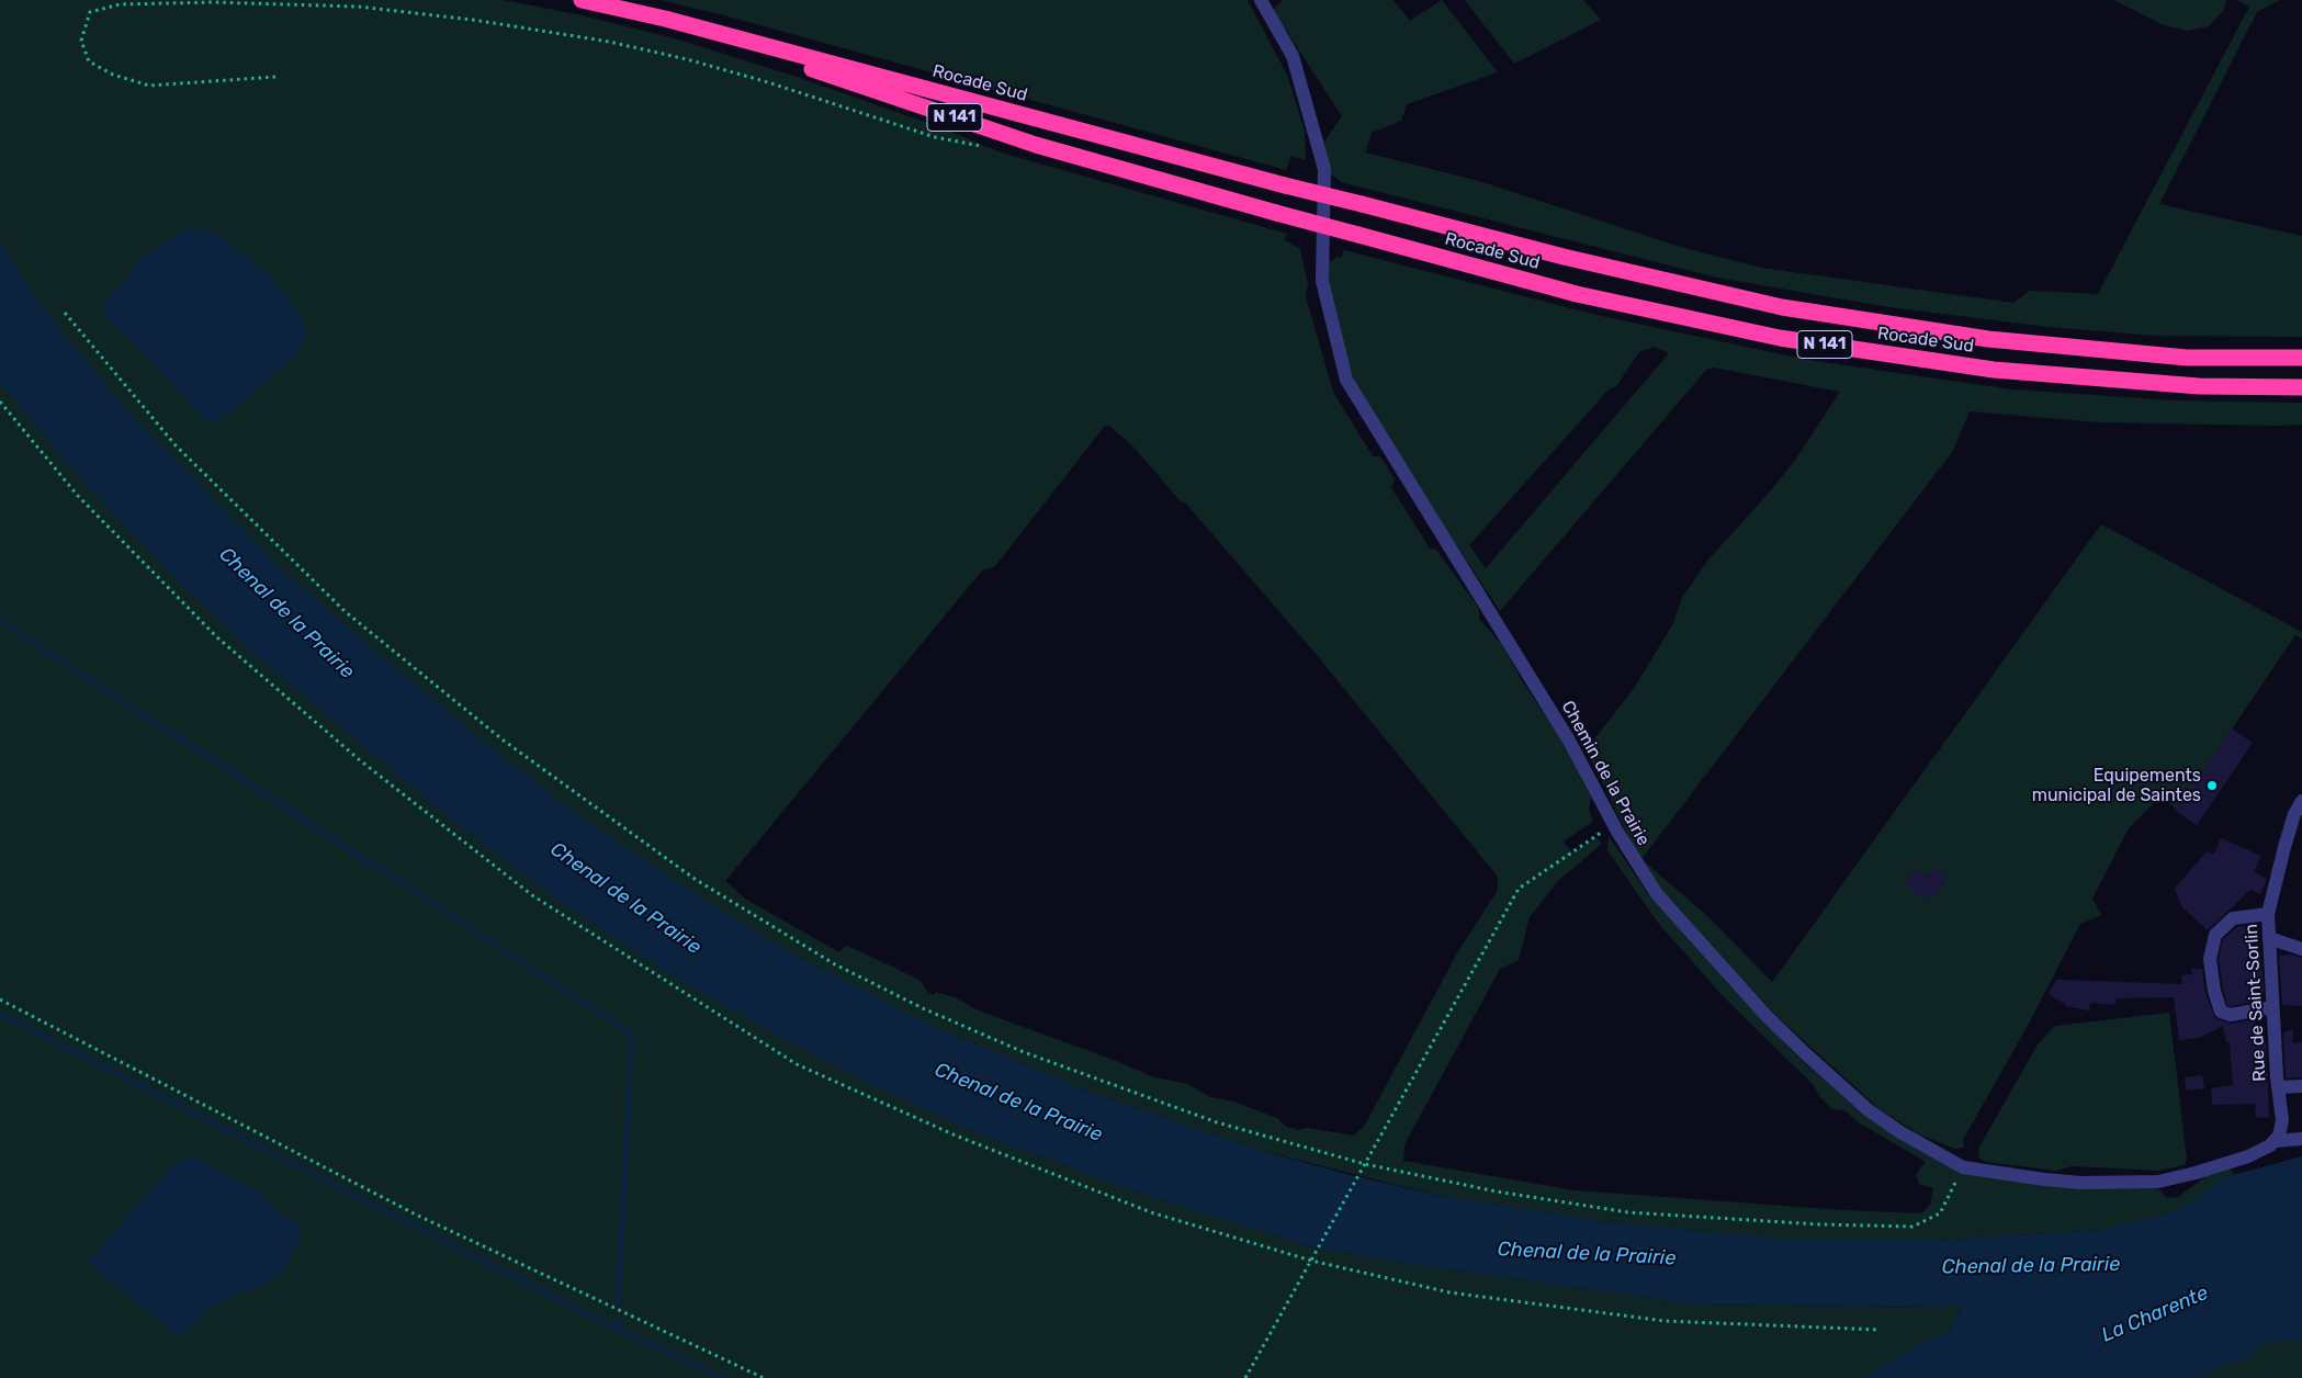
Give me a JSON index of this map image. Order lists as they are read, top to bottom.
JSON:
{
  "streets": {
    "highway": ["Rocade Sud", "N 141"],
    "street": ["Chemin de la Prairie", "Rue de Saint-Sorlin"]
  },
  "crossings": [
    ["Chemin de la Prairie", "Rue de Saint-Sorlin"]
  ],
  "water": ["Chenal de la Prairie", "La Charente"],
  "places": ["Equipements municipal de Saintes"]
}
